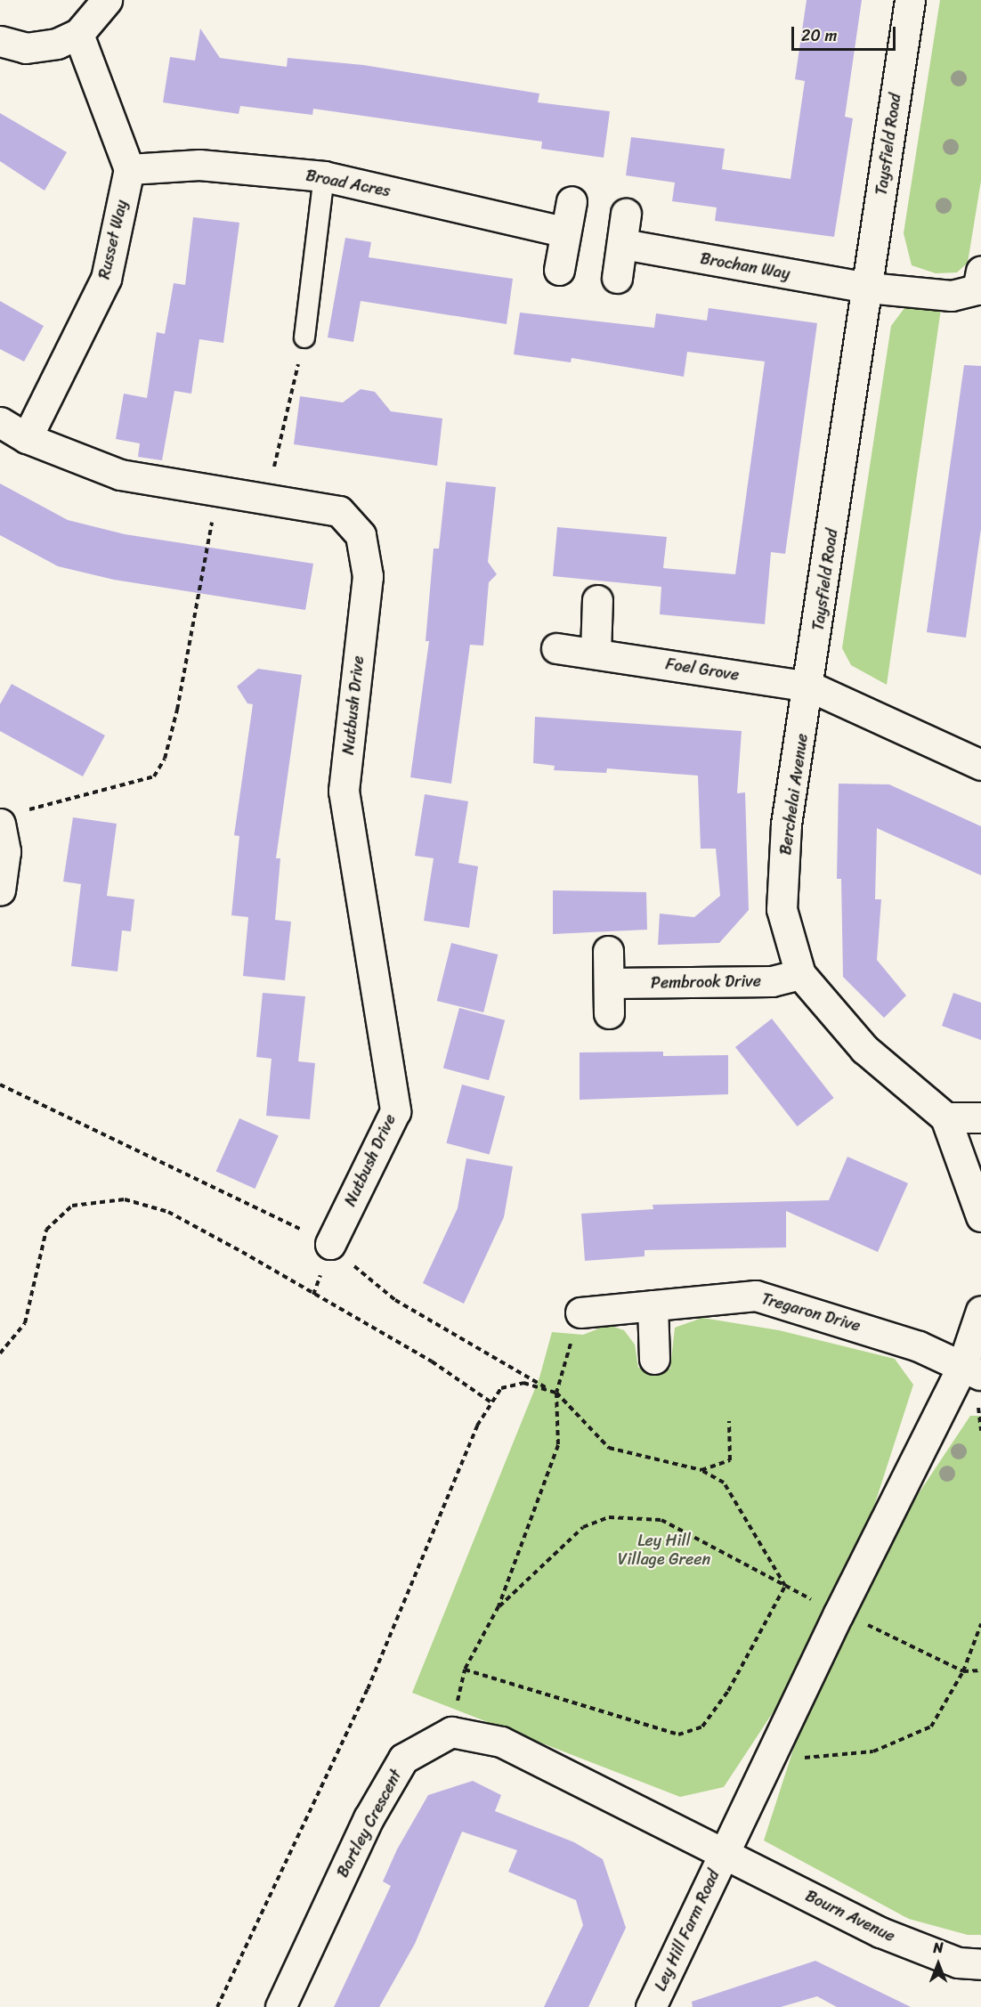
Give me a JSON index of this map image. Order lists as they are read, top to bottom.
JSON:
{
  "streets": {
    "street": [
      "Taysfield Road",
      "Broad Acres",
      "Russet Way",
      "Brochan Way",
      "Foel Grove",
      "Nutbush Drive",
      "Berchelai Avenue",
      "Pembrook Drive",
      "Tregaron Drive",
      "Bartley Crescent",
      "Bourn Avenue",
      "Ley Hill Farm Road"
    ]
  },
  "crossings": [
    ["Taysfield Road", "Brochan Way"],
    ["Taysfield Road", "Foel Grove"],
    ["Taysfield Road", "Berchelai Avenue"],
    ["Broad Acres", "Russet Way"],
    ["Russet Way", "Nutbush Drive"],
    ["Foel Grove", "Berchelai Avenue"],
    ["Berchelai Avenue", "Pembrook Drive"],
    ["Tregaron Drive", "Ley Hill Farm Road"],
    ["Bartley Crescent", "Bourn Avenue"],
    ["Bartley Crescent", "Ley Hill Farm Road"],
    ["Bourn Avenue", "Ley Hill Farm Road"]
  ],
  "parks": ["Ley Hill Village Green"],
  "scale_bar": "20 m",
  "north": "top"
}
